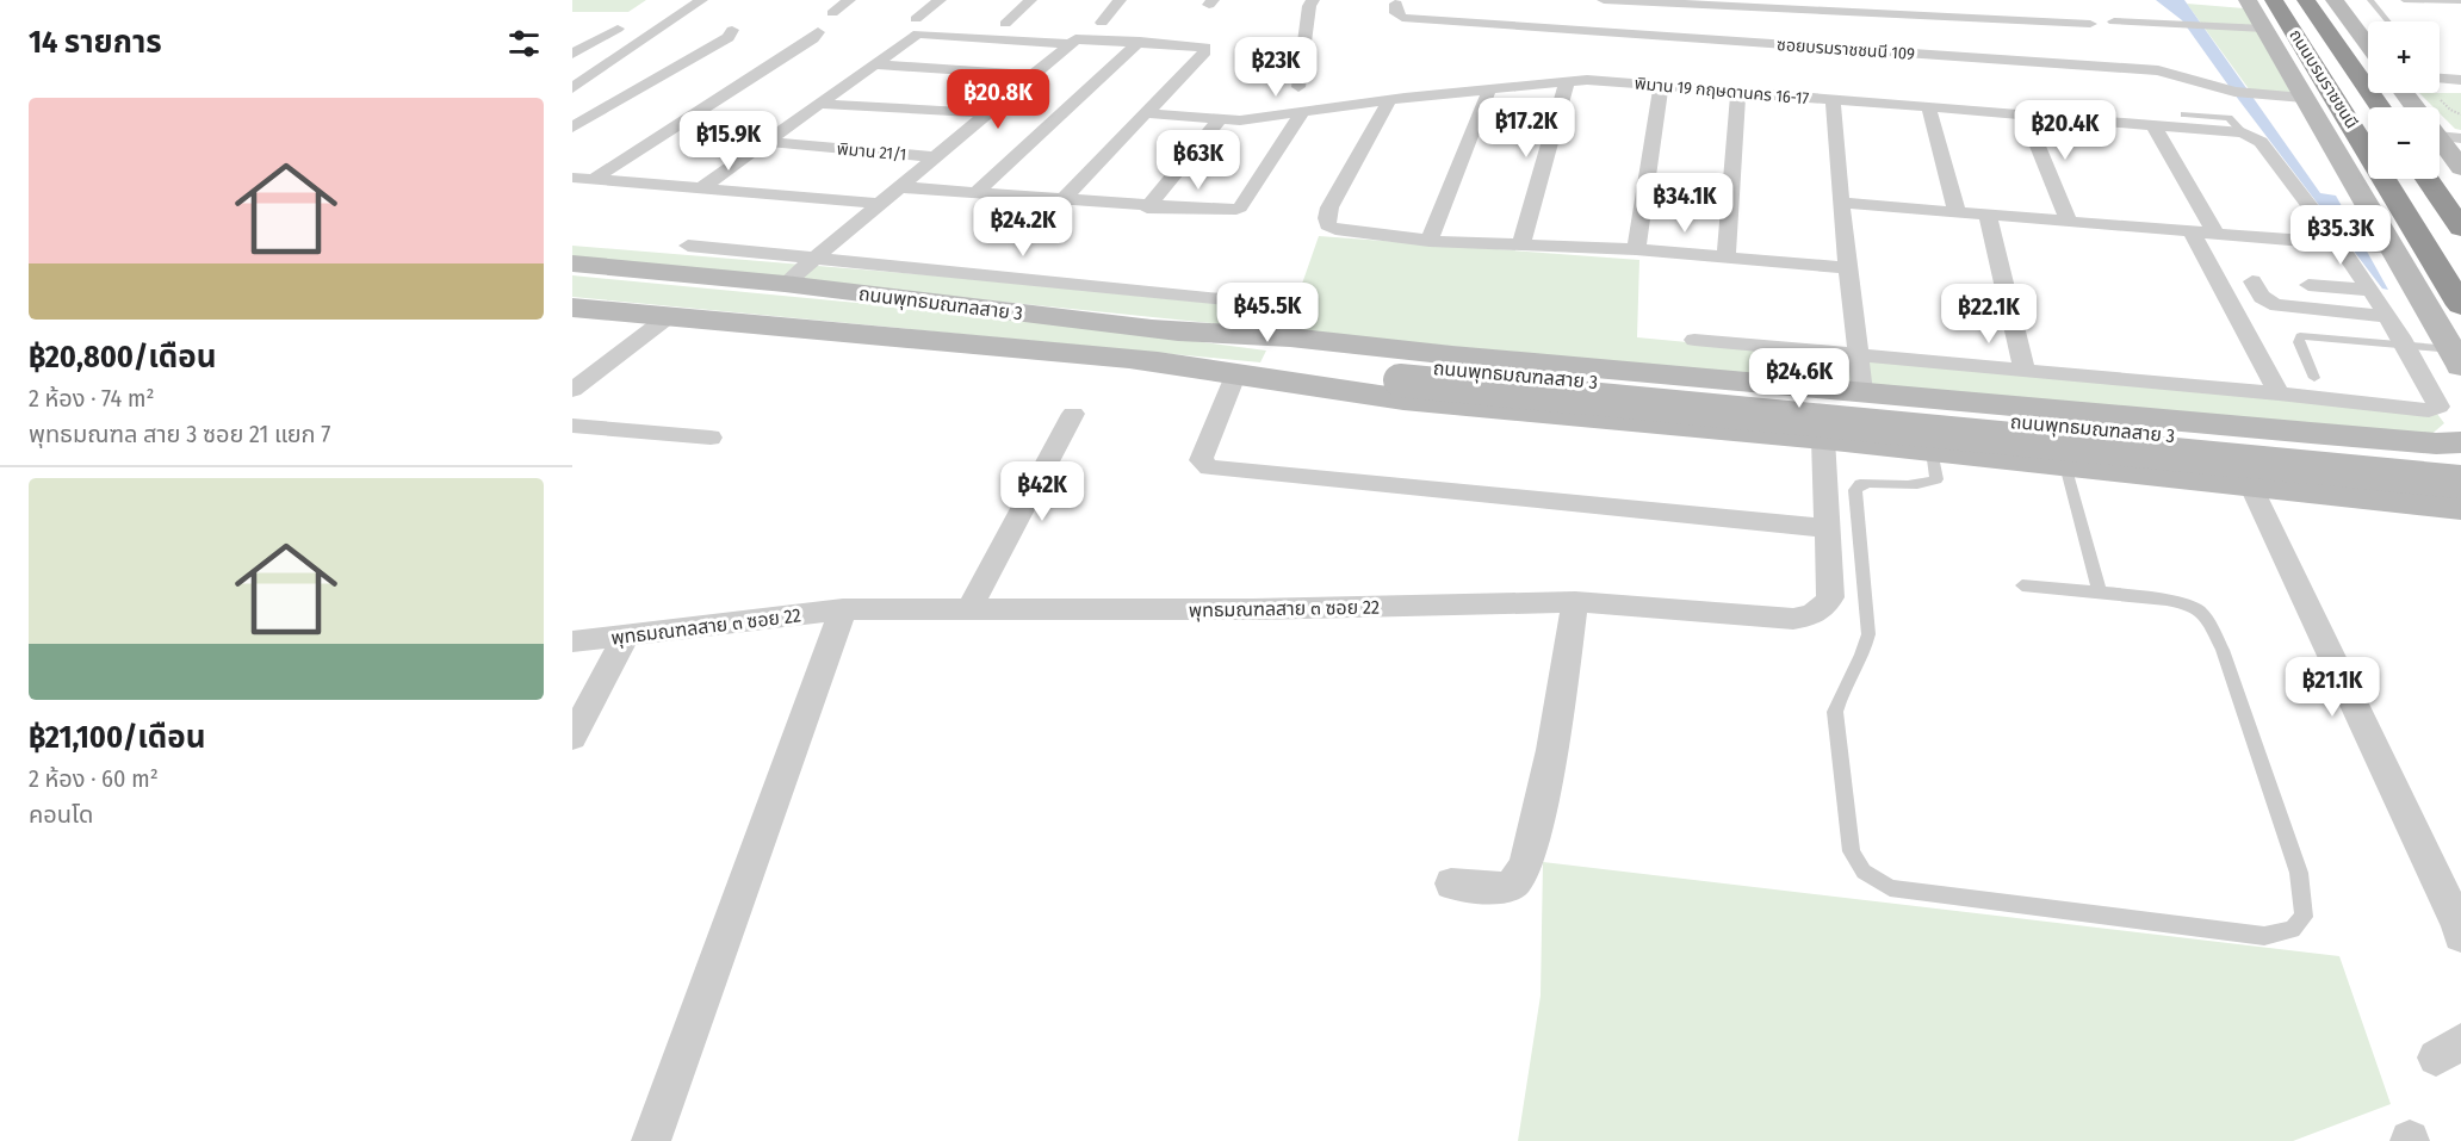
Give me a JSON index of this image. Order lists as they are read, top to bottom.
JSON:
{
  "streets": {
    "highway": ["ถนนบรมราชชนนี"],
    "main road": ["ถนนพุทธมณฑลสาย 3"],
    "street": [
      "ซอยบรมราชชนนี 109",
      "พิมาน 19 กฤษดานคร 16-17",
      "พิมาน 21/1",
      "พุทธมณฑลสาย ๓ ซอย 22"
    ]
  },
  "page": {
    "heading": "14 รายการ",
    "map_buttons": ["+", "−"],
    "price": [
      "฿23K",
      "฿20.8K",
      "฿17.2K",
      "฿20.4K",
      "฿15.9K",
      "฿63K",
      "฿34.1K",
      "฿24.2K",
      "฿35.3K",
      "฿45.5K",
      "฿22.1K",
      "฿24.6K",
      "฿42K",
      "฿21.1K"
    ],
    "list": [
      {
        "name": "฿20,800/เดือน",
        "note": "2 ห้อง · 74 m² · พุทธมณฑล สาย 3 ซอย 21 แยก 7"
      },
      {
        "name": "฿21,100/เดือน",
        "note": "2 ห้อง · 60 m² · คอนโด"
      }
    ]
  }
}
